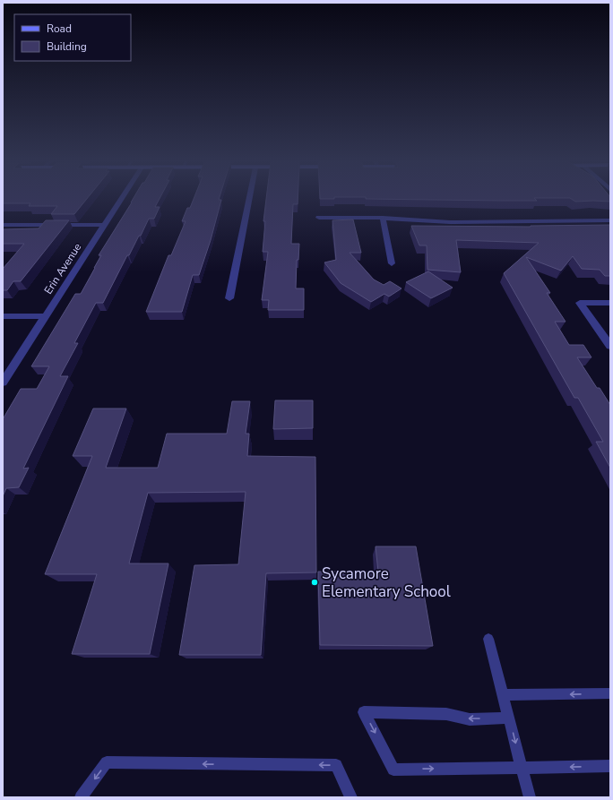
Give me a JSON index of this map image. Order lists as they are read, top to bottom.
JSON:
{
  "streets": {
    "street": ["Erin Avenue"]
  },
  "places": ["Sycamore Elementary School"],
  "legend": ["Road", "Building"]
}
